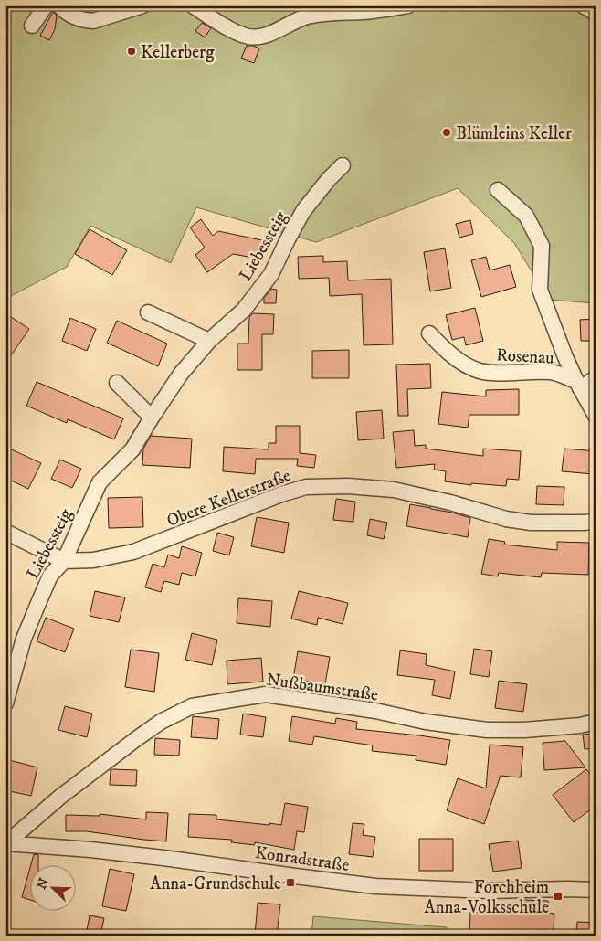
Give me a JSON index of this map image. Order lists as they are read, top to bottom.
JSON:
{
  "streets": {
    "street": [
      "Liebessteig",
      "Rosenau",
      "Obere Kellerstraße",
      "Nußbaumstraße",
      "Konradstraße"
    ]
  },
  "crossings": [
    ["Liebessteig", "Obere Kellerstraße"],
    ["Nußbaumstraße", "Konradstraße"]
  ],
  "places": {
    "other": ["Kellerberg", "Blümleins Keller"],
    "transit": ["Anna-Grundschule", "Forchheim Anna-Volksschule"]
  },
  "north": "top left"
}
